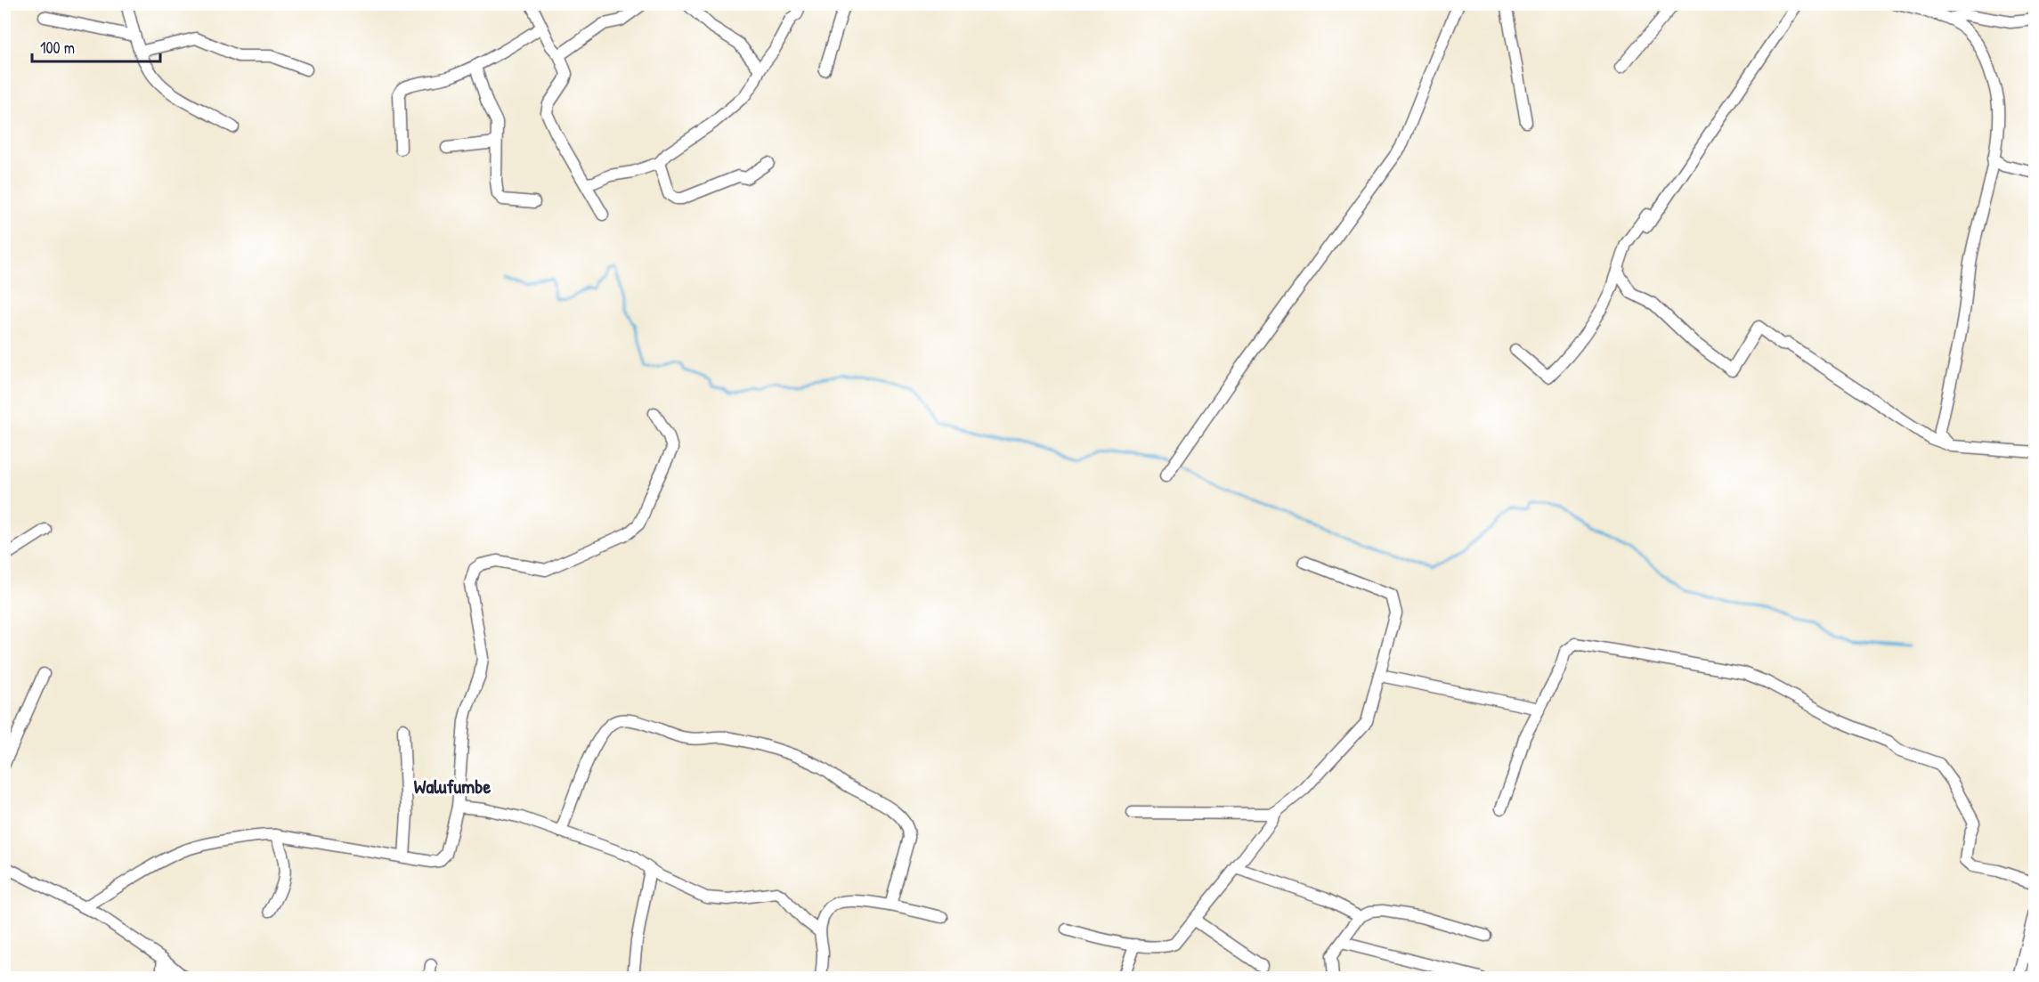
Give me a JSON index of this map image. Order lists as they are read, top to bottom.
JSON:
{
  "districts": ["Walufumbe"],
  "scale_bar": "100 m"
}
